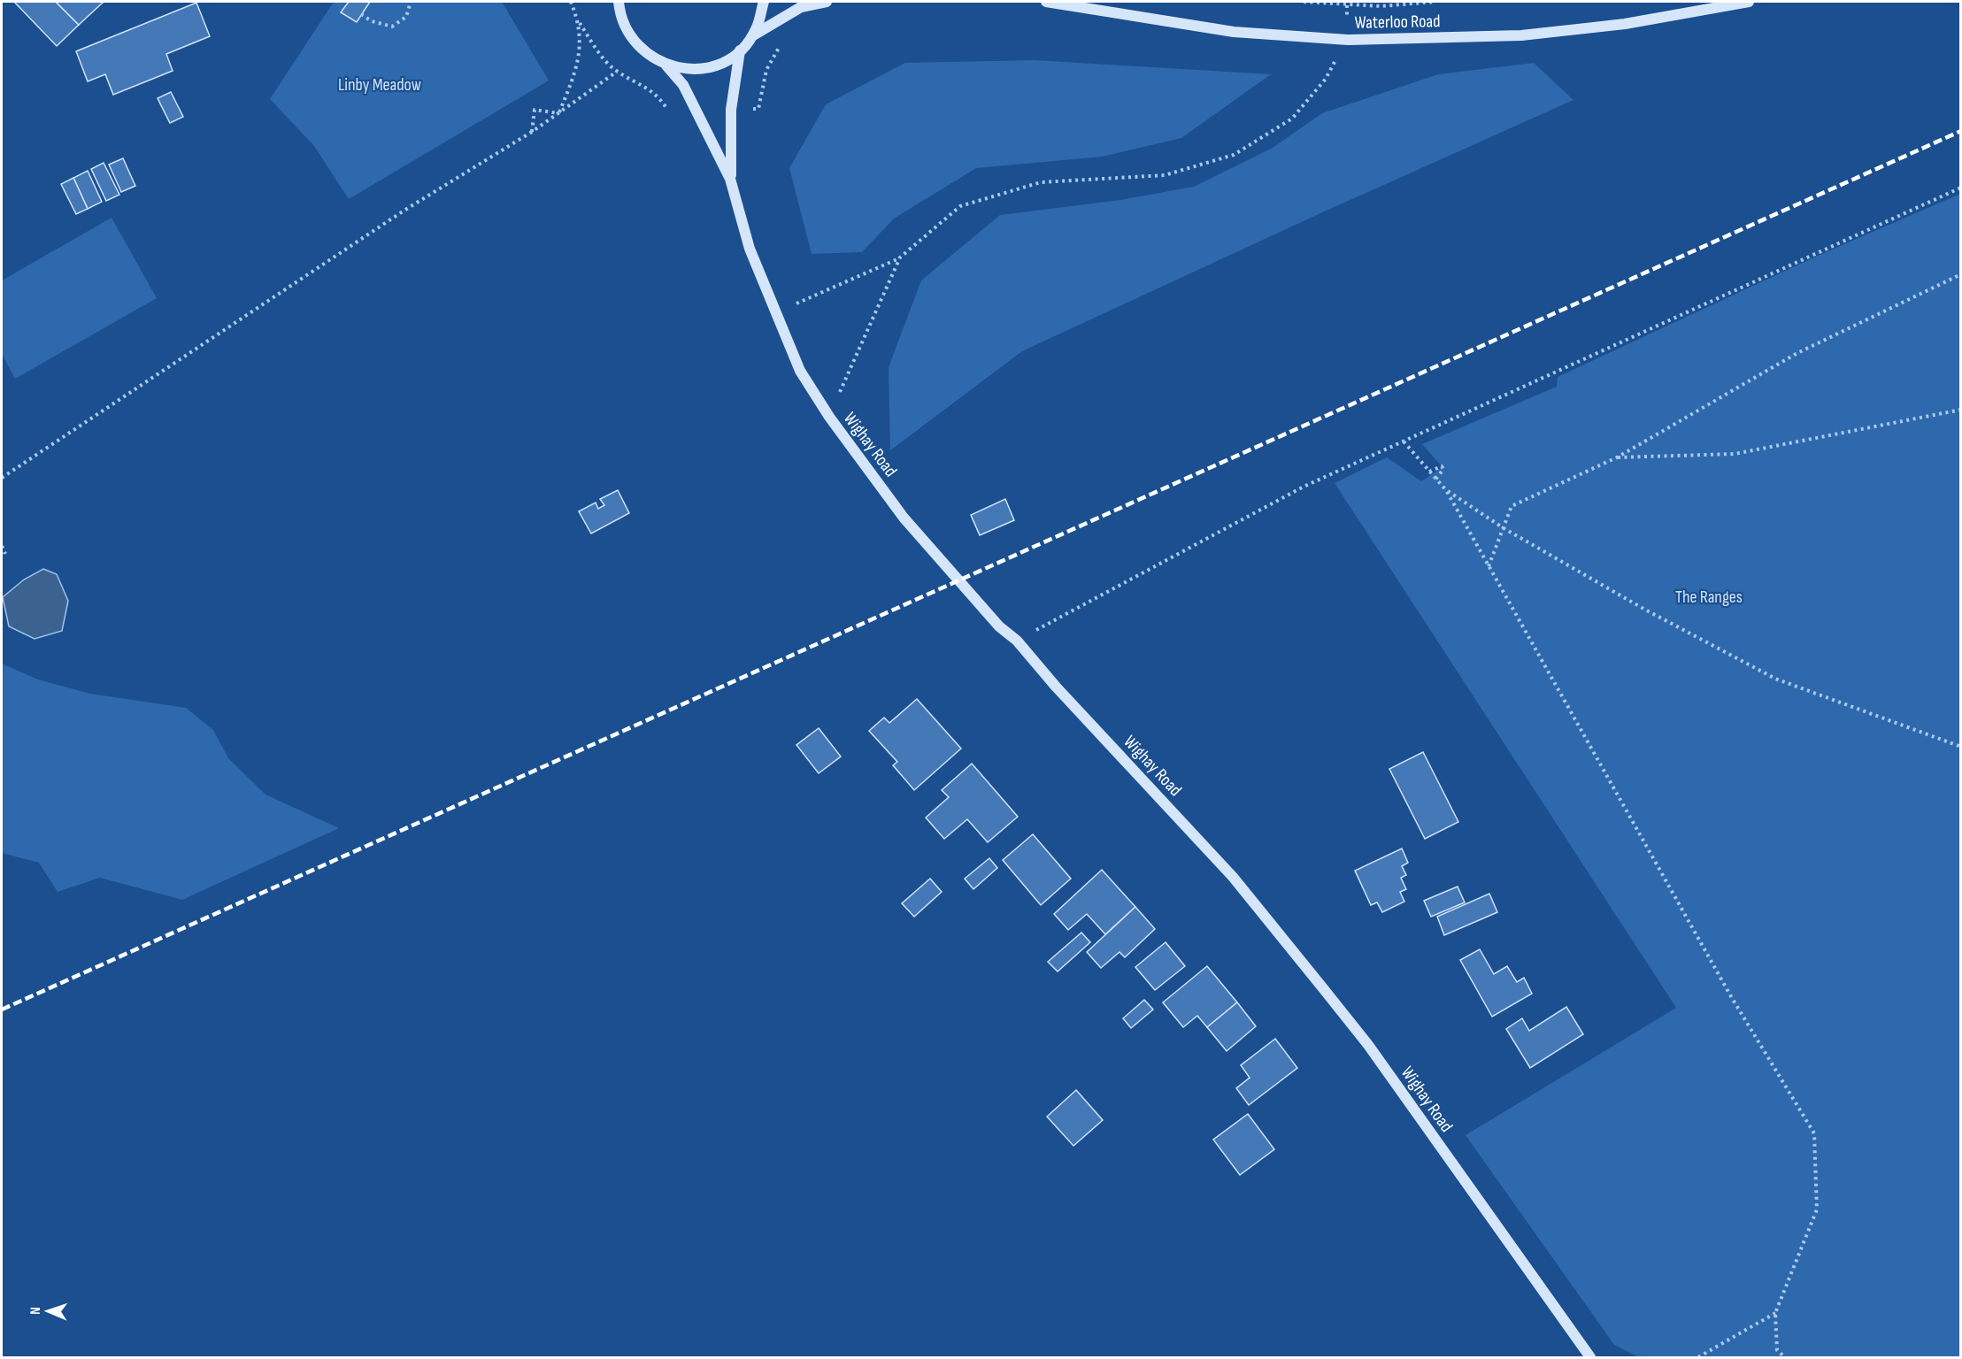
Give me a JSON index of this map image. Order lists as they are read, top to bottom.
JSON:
{
  "streets": {
    "main road": ["Waterloo Road", "Wighay Road"]
  },
  "parks": ["Linby Meadow", "The Ranges"],
  "north": "left"
}
